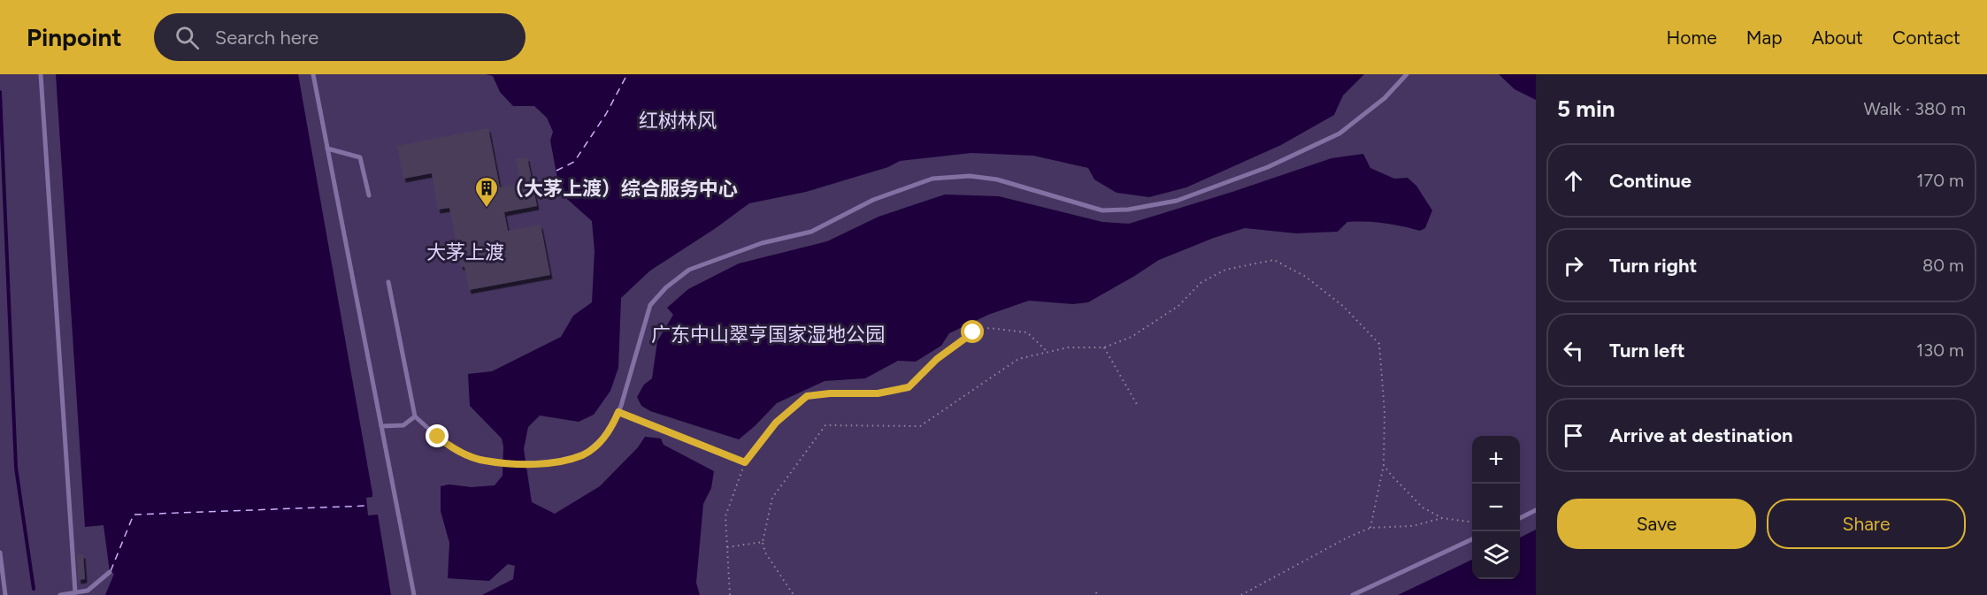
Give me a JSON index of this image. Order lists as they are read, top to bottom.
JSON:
{
  "parks": ["红树林风", "大茅上渡", "广东中山翠亨国家湿地公园"],
  "places": {
    "building": ["（大茅上渡）综合服务中心"]
  },
  "page": {
    "header": "Pinpoint",
    "search": "Search here",
    "nav": [
      "Home",
      "Map",
      "About",
      "Contact"
    ],
    "heading": ["5 min", "Walk · 380 m"],
    "list": [
      ["Continue", "170 m"],
      ["Turn right", "80 m"],
      ["Turn left", "130 m"],
      "Arrive at destination"
    ],
    "map_buttons": ["+", "−"],
    "buttons": ["Save", "Share"]
  }
}
